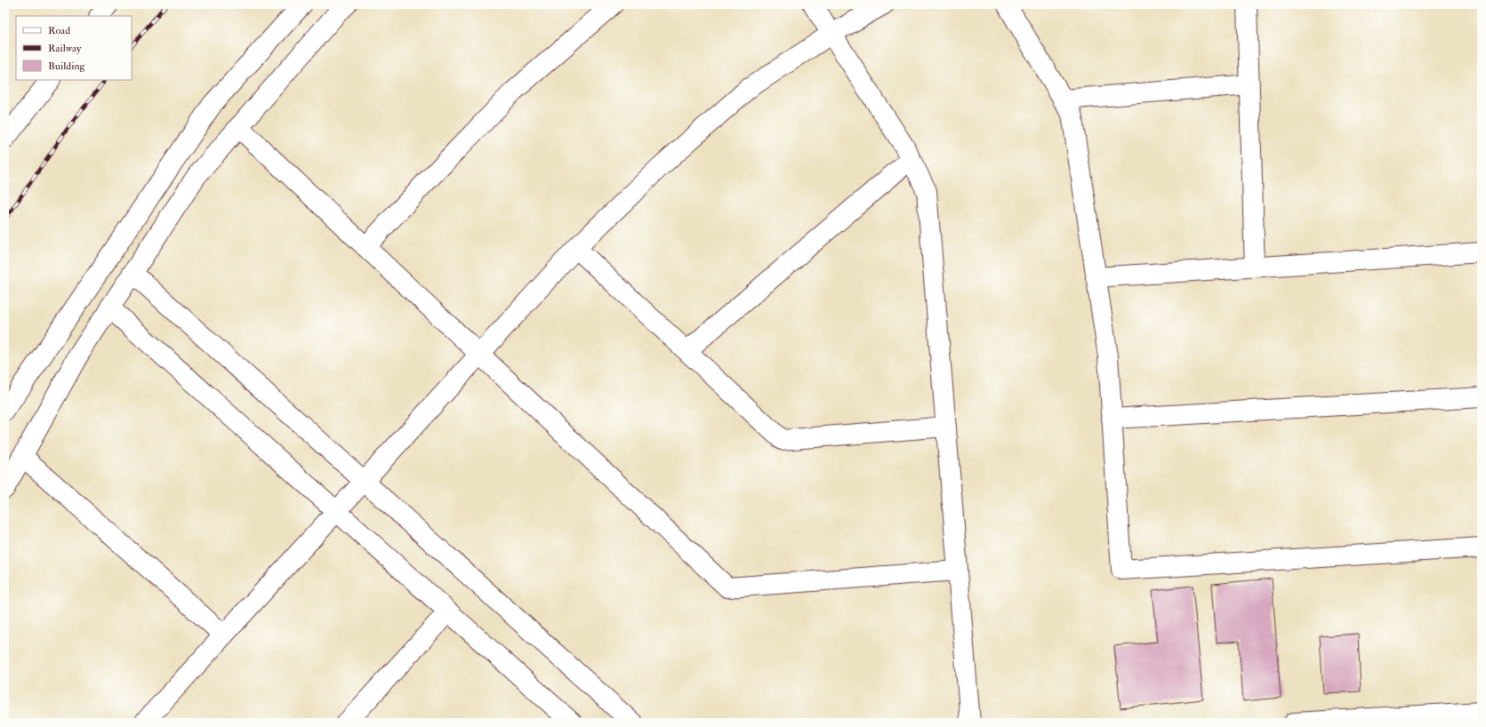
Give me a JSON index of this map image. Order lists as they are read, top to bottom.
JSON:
{
  "legend": ["Road", "Railway", "Building"]
}
